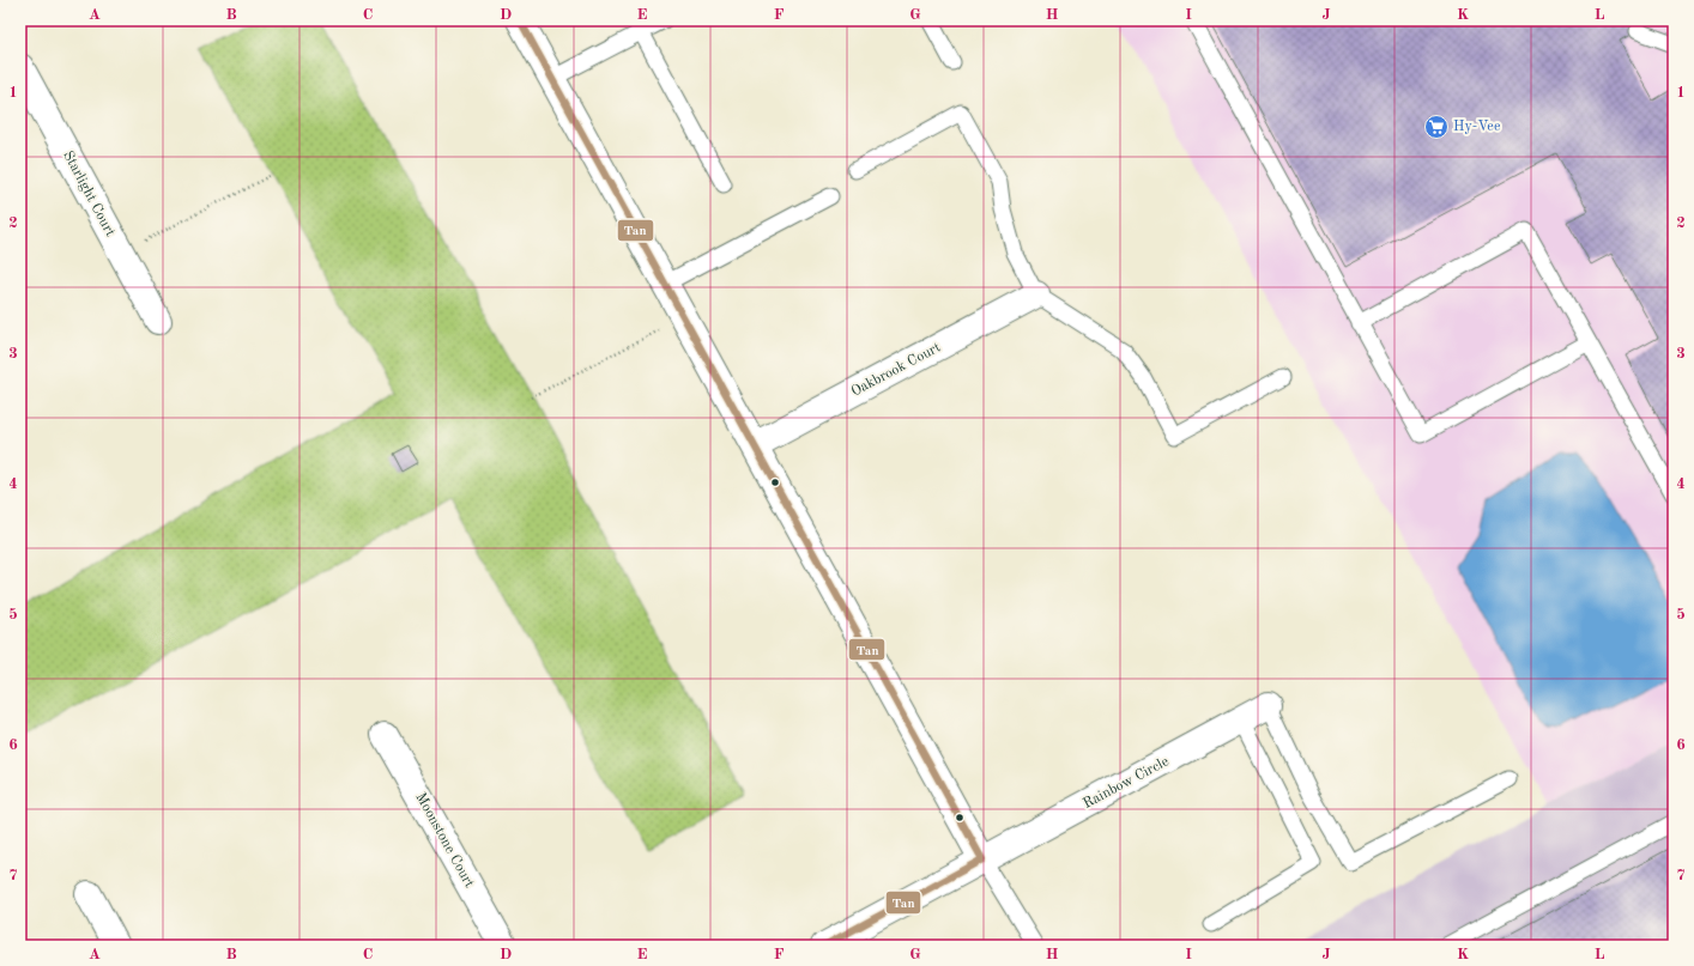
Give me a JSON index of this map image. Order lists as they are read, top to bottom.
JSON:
{
  "streets": {
    "street": [
      "Starlight Court",
      "Oakbrook Court",
      "Rainbow Circle",
      "Moonstone Court"
    ]
  },
  "places": {
    "supermarket": ["Hy-Vee"]
  },
  "lines": ["transit line Tan"],
  "grid": {
    "columns": [
      "A",
      "B",
      "C",
      "D",
      "E",
      "F",
      "G",
      "H",
      "I",
      "J",
      "K",
      "L"
    ],
    "rows": [
      "1",
      "2",
      "3",
      "4",
      "5",
      "6",
      "7"
    ]
  }
}
